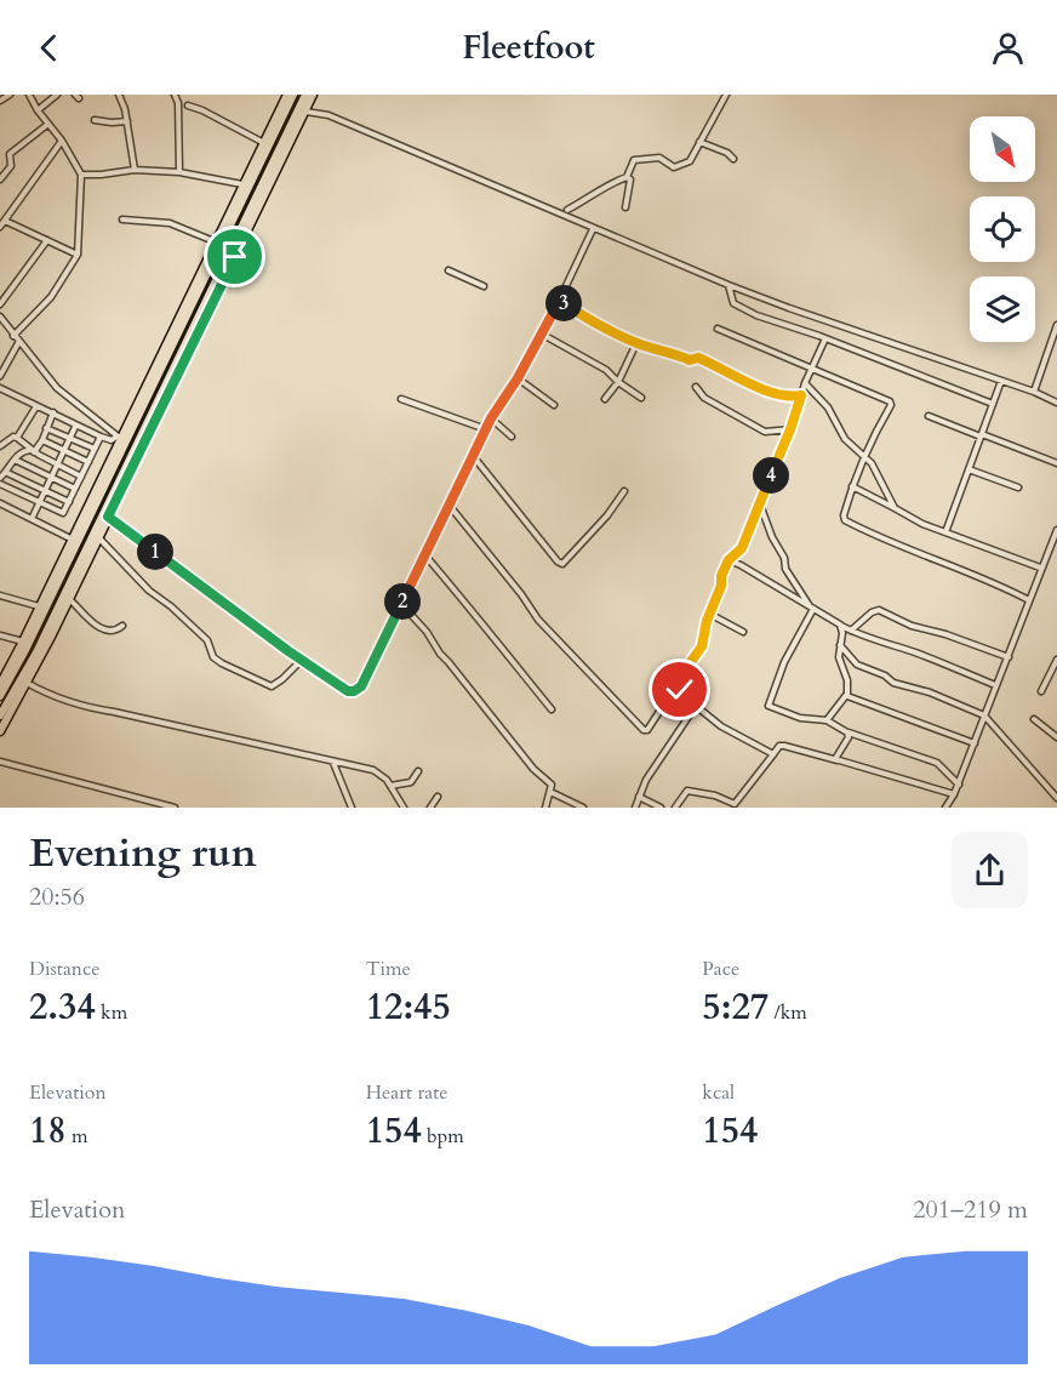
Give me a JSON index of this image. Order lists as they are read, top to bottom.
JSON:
{
  "north": "bottom right",
  "page": {
    "header": "Fleetfoot",
    "pins": [
      "3",
      "4",
      "1",
      "2"
    ],
    "heading": ["Evening run", "20:56"],
    "stats": [
      ["Distance", "2.34 km"],
      ["Time", "12:45"],
      ["Pace", "5:27 /km"],
      ["Elevation", "18 m"],
      ["Heart rate", "154 bpm"],
      ["kcal", "154"]
    ],
    "chart": ["Elevation", "201–219 m"]
  }
}
